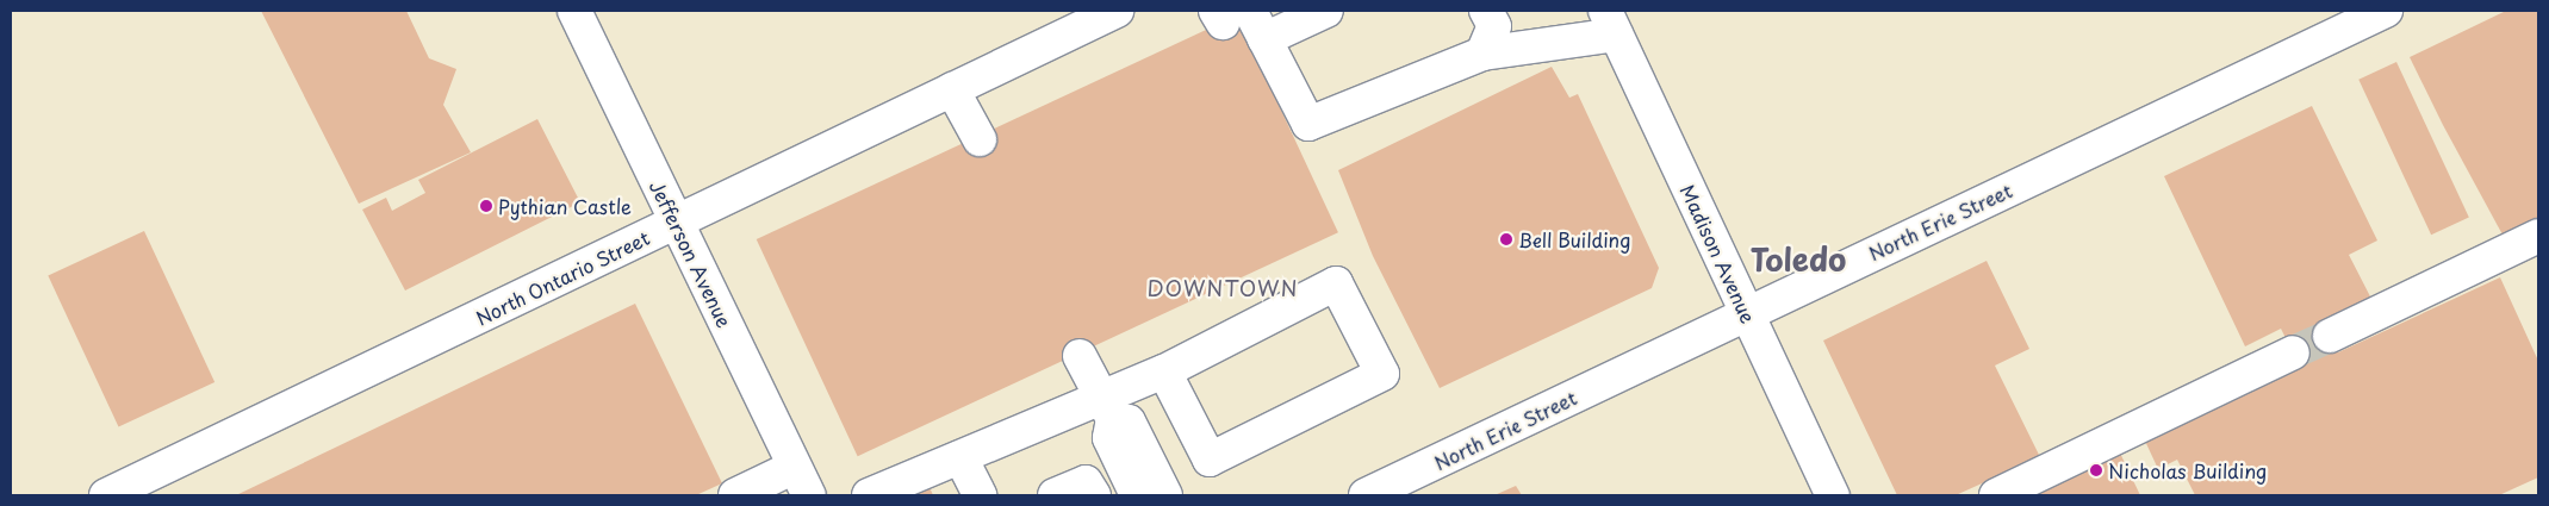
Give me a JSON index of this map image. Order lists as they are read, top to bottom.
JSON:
{
  "streets": {
    "street": [
      "North Erie Street",
      "Jefferson Avenue",
      "Madison Avenue",
      "North Ontario Street"
    ]
  },
  "crossings": [
    ["North Erie Street", "Madison Avenue"],
    ["Jefferson Avenue", "North Ontario Street"]
  ],
  "districts": ["Toledo", "DOWNTOWN"],
  "places": ["Pythian Castle", "Bell Building", "Nicholas Building"]
}
